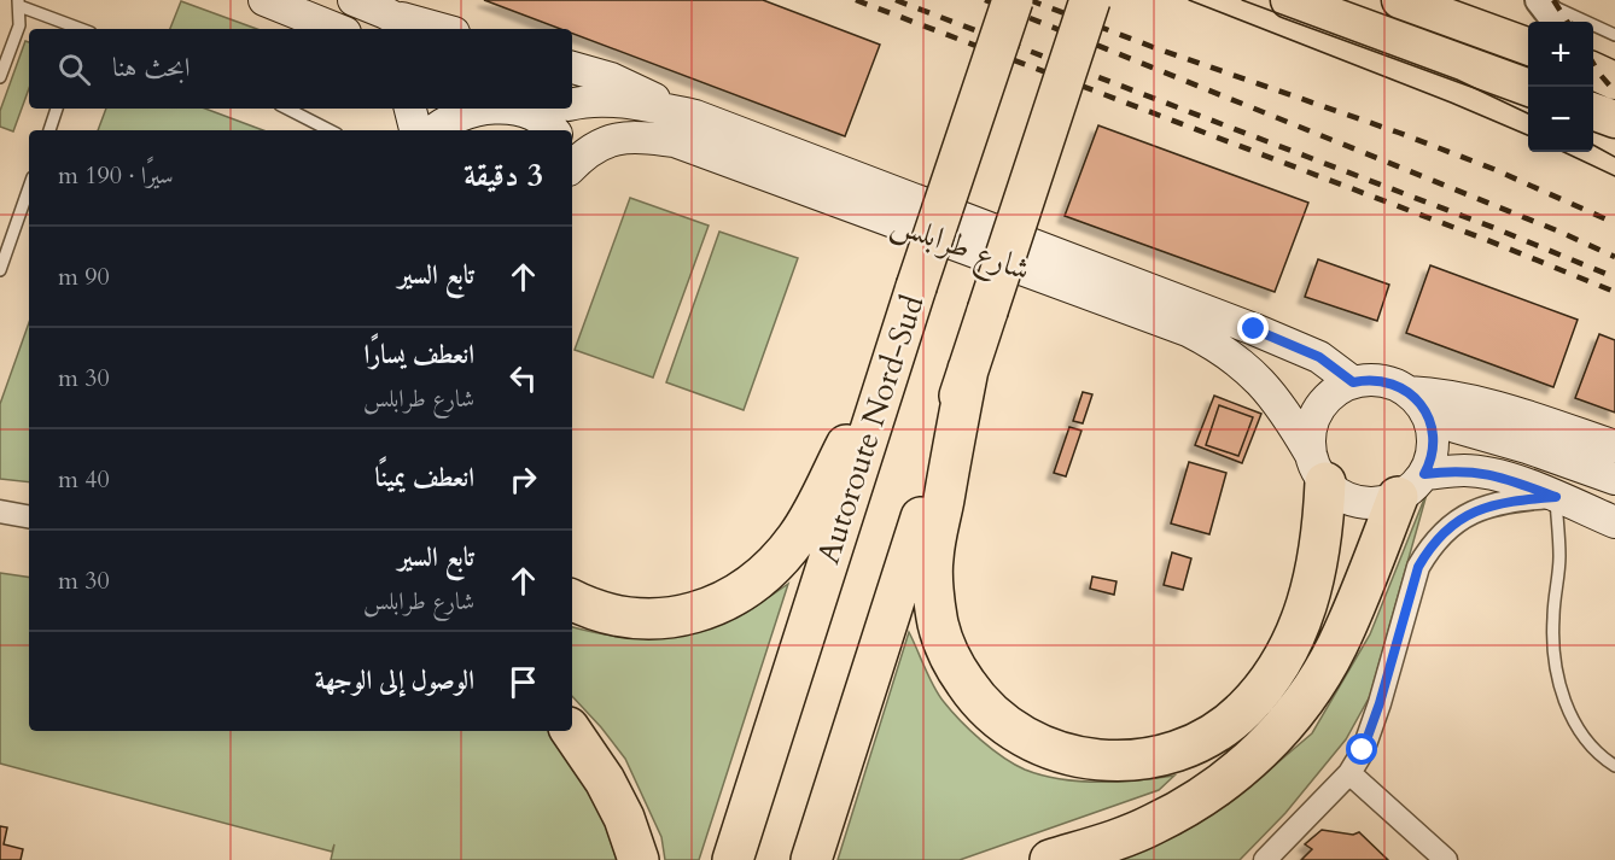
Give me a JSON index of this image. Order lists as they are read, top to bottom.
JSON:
{
  "streets": {
    "highway": ["Autoroute Nord-Sud"],
    "main road": ["شارع طرابلس"]
  },
  "page": {
    "map_buttons": ["+", "−"],
    "search": "ابحث هنا",
    "heading": ["3 دقيقة", "سيرًا · 190 m"],
    "list": [
      ["تابع السير", "90 m"],
      ["انعطف يسارًا", "شارع طرابلس", "30 m"],
      ["انعطف يمينًا", "40 m"],
      ["تابع السير", "شارع طرابلس", "30 m"],
      "الوصول إلى الوجهة"
    ]
  }
}
